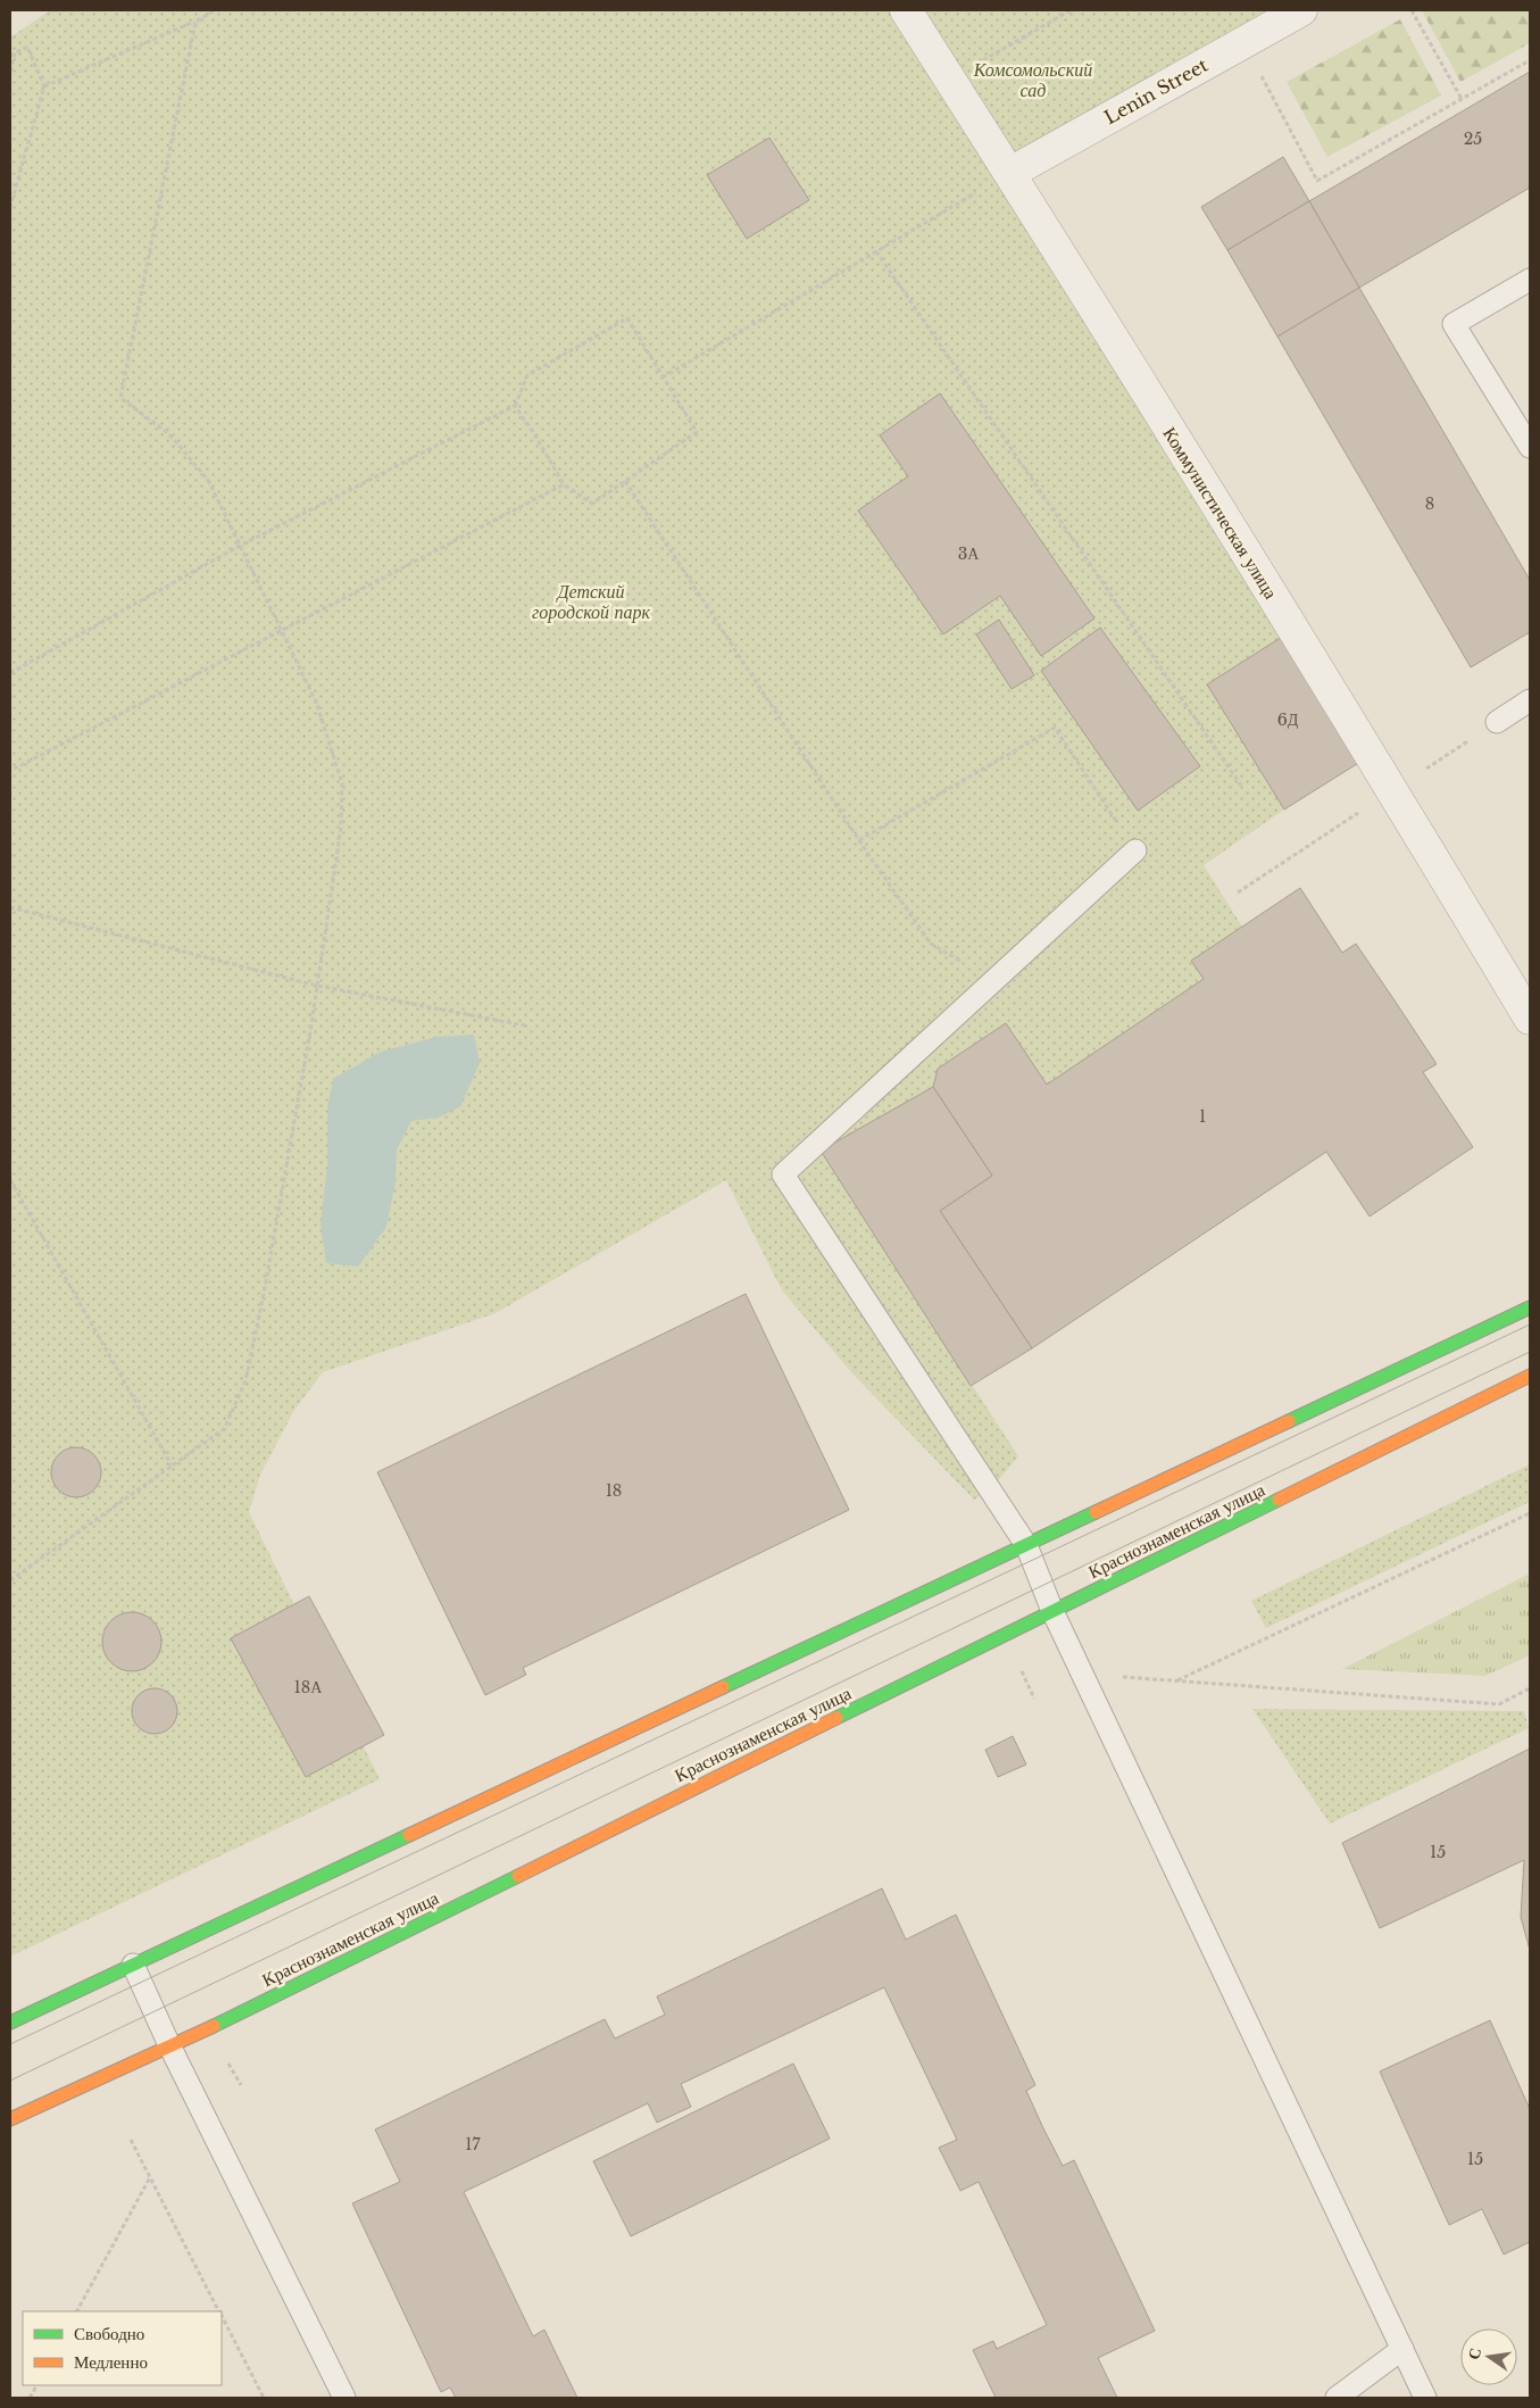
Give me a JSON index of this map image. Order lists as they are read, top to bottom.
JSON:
{
  "streets": {
    "main road": ["Краснознаменская улица"],
    "street": ["Lenin Street", "Коммунистическая улица"]
  },
  "crossings": [
    ["Lenin Street", "Коммунистическая улица"]
  ],
  "parks": ["Комсомольский сад", "Детский городской парк"],
  "house_numbers": [
    "25",
    "8",
    "3А",
    "6Д",
    "1",
    "18",
    "18А",
    "15",
    "17",
    "15"
  ],
  "legend": ["Свободно", "Медленно"],
  "north": "left"
}
